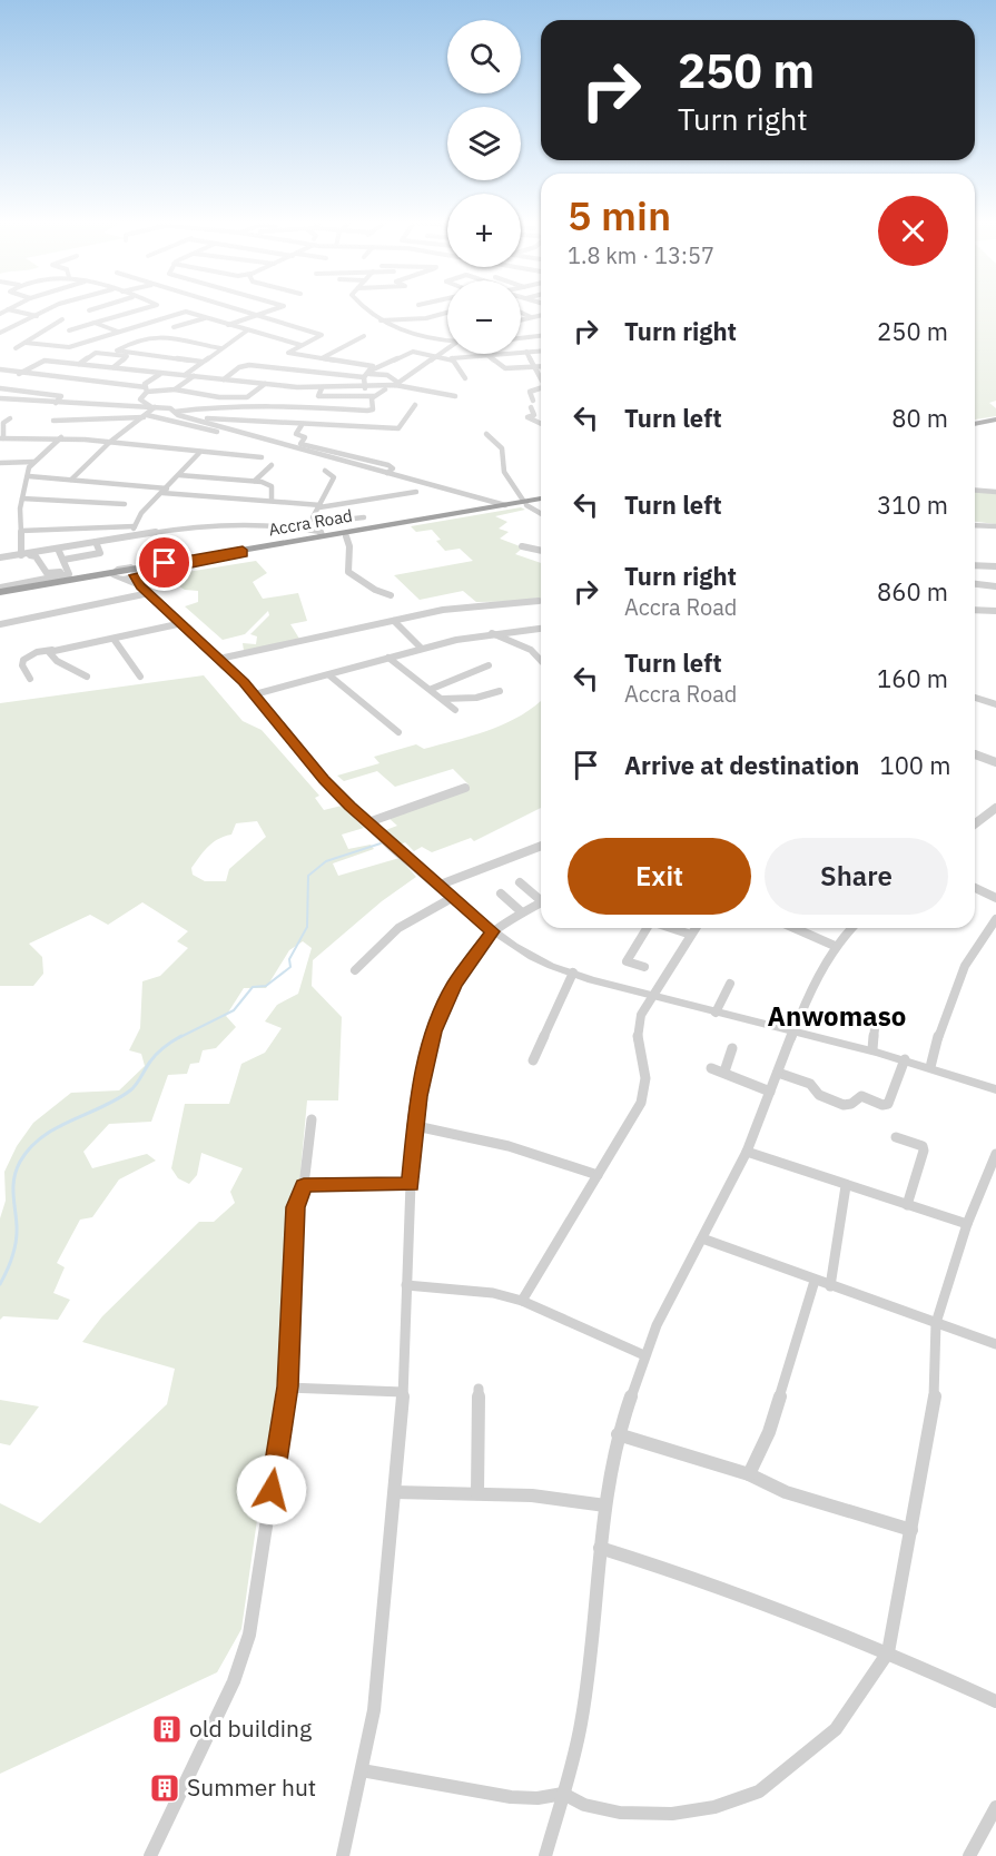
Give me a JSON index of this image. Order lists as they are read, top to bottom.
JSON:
{
  "streets": {
    "highway": ["Accra Road"]
  },
  "districts": ["Anwomaso"],
  "places": {
    "building": ["old building", "Summer hut"]
  },
  "page": {
    "map_buttons": ["+", "−"],
    "turn": ["250 m", "Turn right"],
    "heading": ["5 min", "1.8 km · 13:57"],
    "list": [
      {
        "name": "Turn right",
        "value": "250 m"
      },
      {
        "name": "Turn left",
        "value": "80 m"
      },
      {
        "name": "Turn left",
        "value": "310 m"
      },
      {
        "name": "Turn right",
        "note": "Accra Road",
        "value": "860 m"
      },
      {
        "name": "Turn left",
        "note": "Accra Road",
        "value": "160 m"
      },
      {
        "name": "Arrive at destination",
        "value": "100 m"
      }
    ],
    "buttons": ["Exit", "Share"]
  }
}
